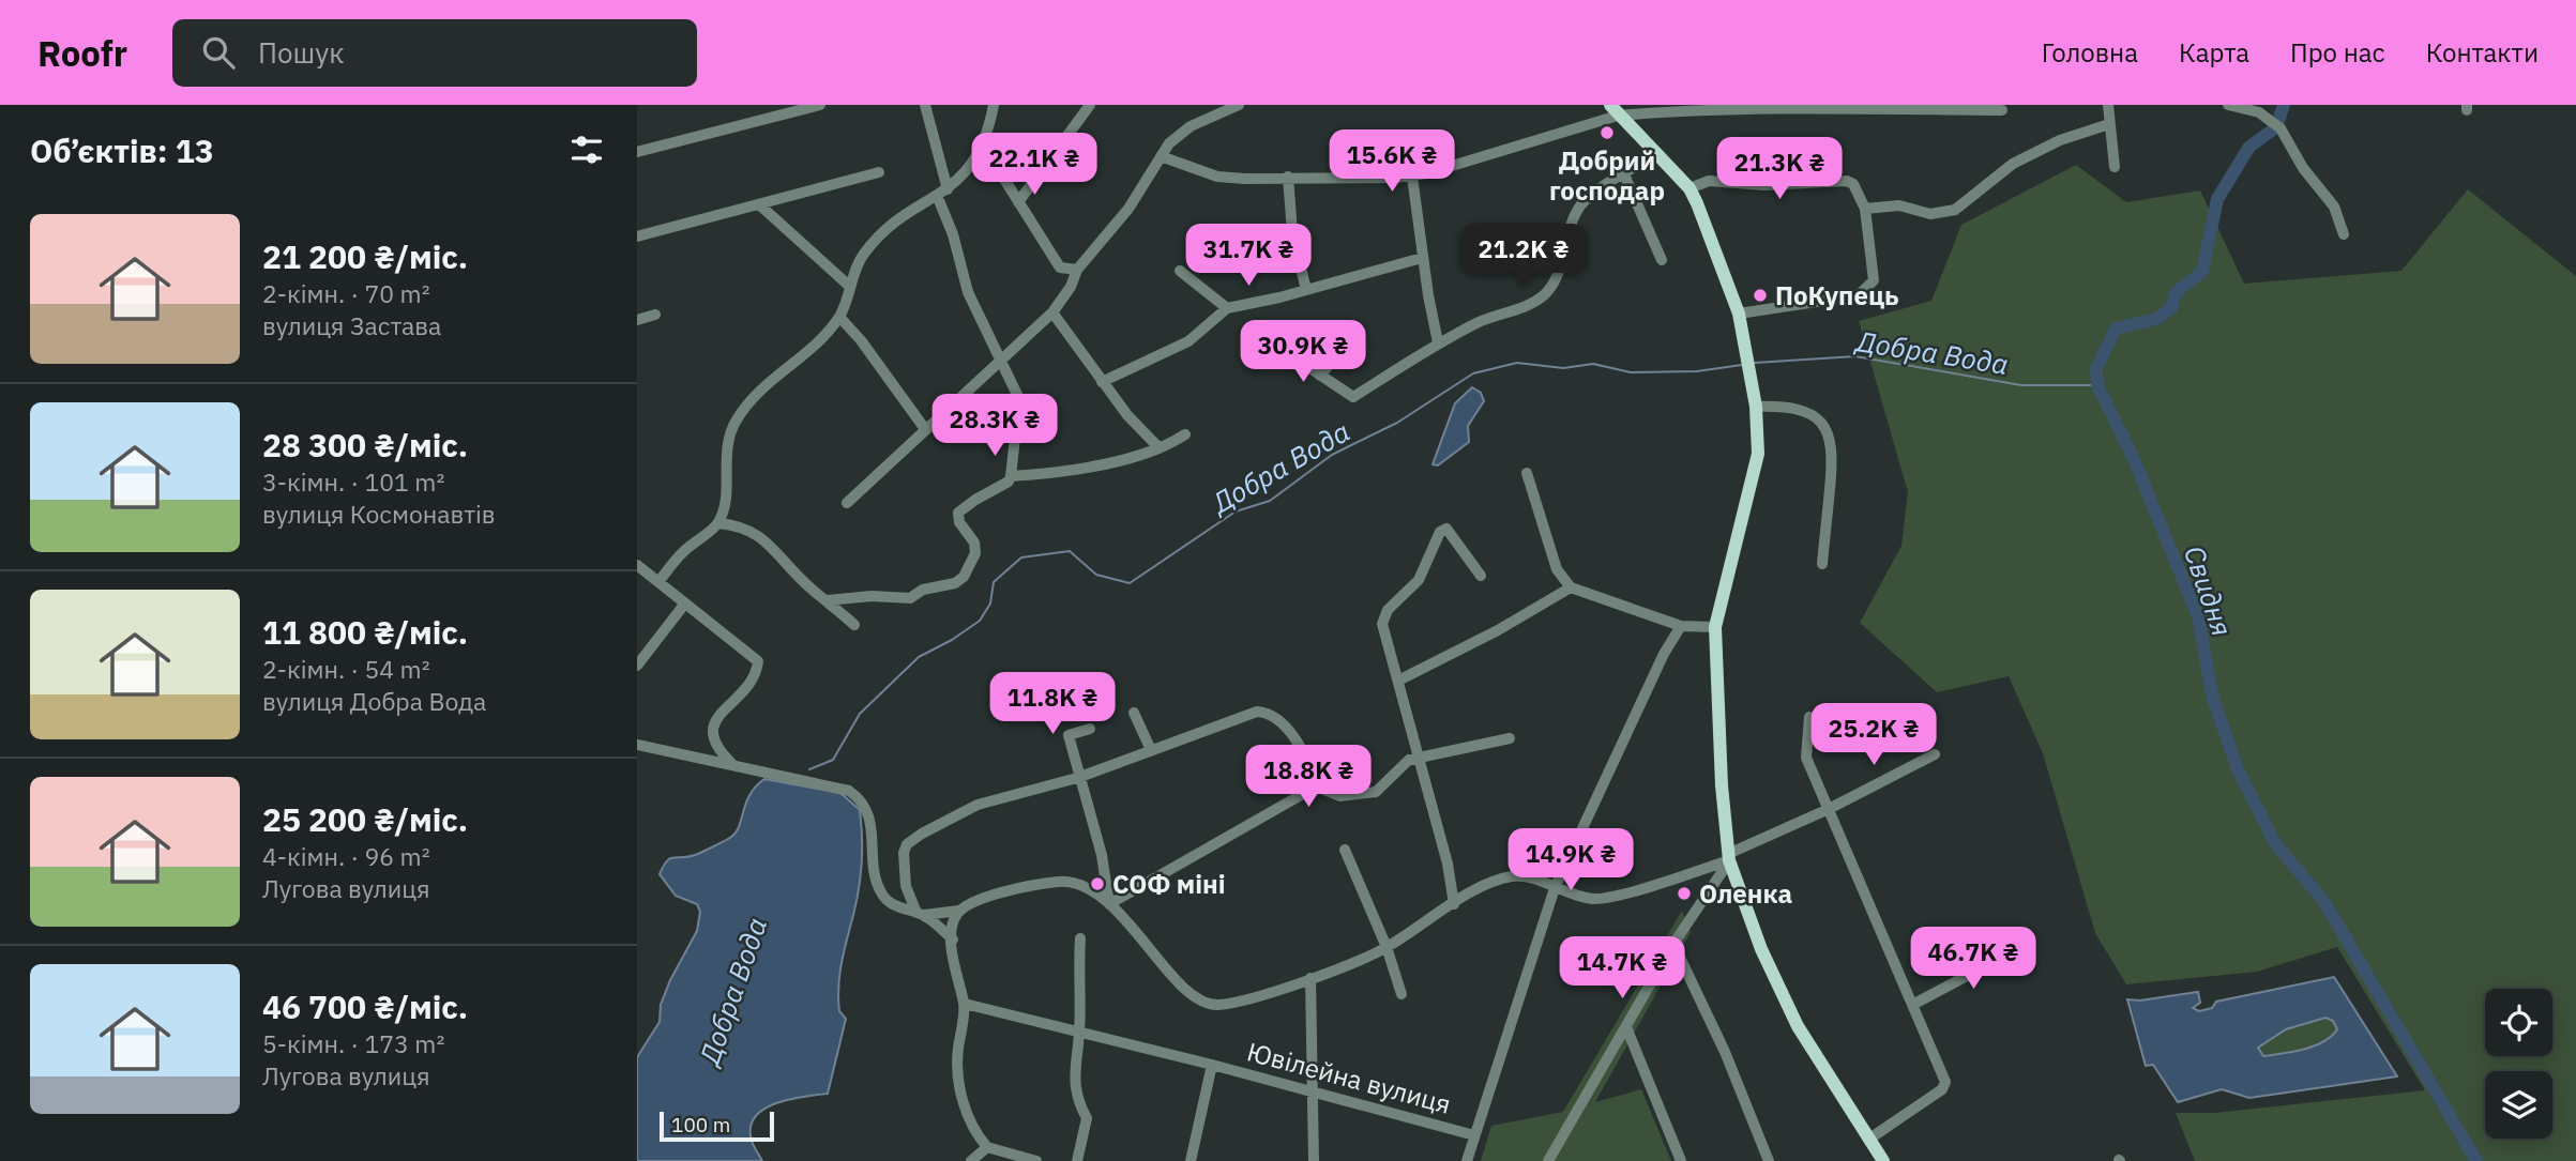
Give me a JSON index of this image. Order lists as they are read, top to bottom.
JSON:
{
  "streets": {
    "street": ["Ювілейна вулиця"]
  },
  "water": ["Добра Вода", "Свидня"],
  "places": [
    "Добрий господар",
    "ПоКупець",
    "СОФ міні",
    "Оленка"
  ],
  "scale_bar": "100 m",
  "page": {
    "header": "Roofr",
    "search": "Пошук",
    "nav": [
      "Головна",
      "Карта",
      "Про нас",
      "Контакти"
    ],
    "heading": "Об’єктів: 13",
    "price": [
      "15.6K ₴",
      "22.1K ₴",
      "21.3K ₴",
      "31.7K ₴",
      "21.2K ₴",
      "30.9K ₴",
      "28.3K ₴",
      "11.8K ₴",
      "25.2K ₴",
      "18.8K ₴",
      "14.9K ₴",
      "46.7K ₴",
      "14.7K ₴"
    ],
    "list": [
      {
        "name": "21 200 ₴/міс.",
        "note": "2-кімн. · 70 m² · вулиця Застава"
      },
      {
        "name": "28 300 ₴/міс.",
        "note": "3-кімн. · 101 m² · вулиця Космонавтів"
      },
      {
        "name": "11 800 ₴/міс.",
        "note": "2-кімн. · 54 m² · вулиця Добра Вода"
      },
      {
        "name": "25 200 ₴/міс.",
        "note": "4-кімн. · 96 m² · Лугова вулиця"
      },
      {
        "name": "46 700 ₴/міс.",
        "note": "5-кімн. · 173 m² · Лугова вулиця"
      }
    ],
    "scale": "100 m"
  }
}
